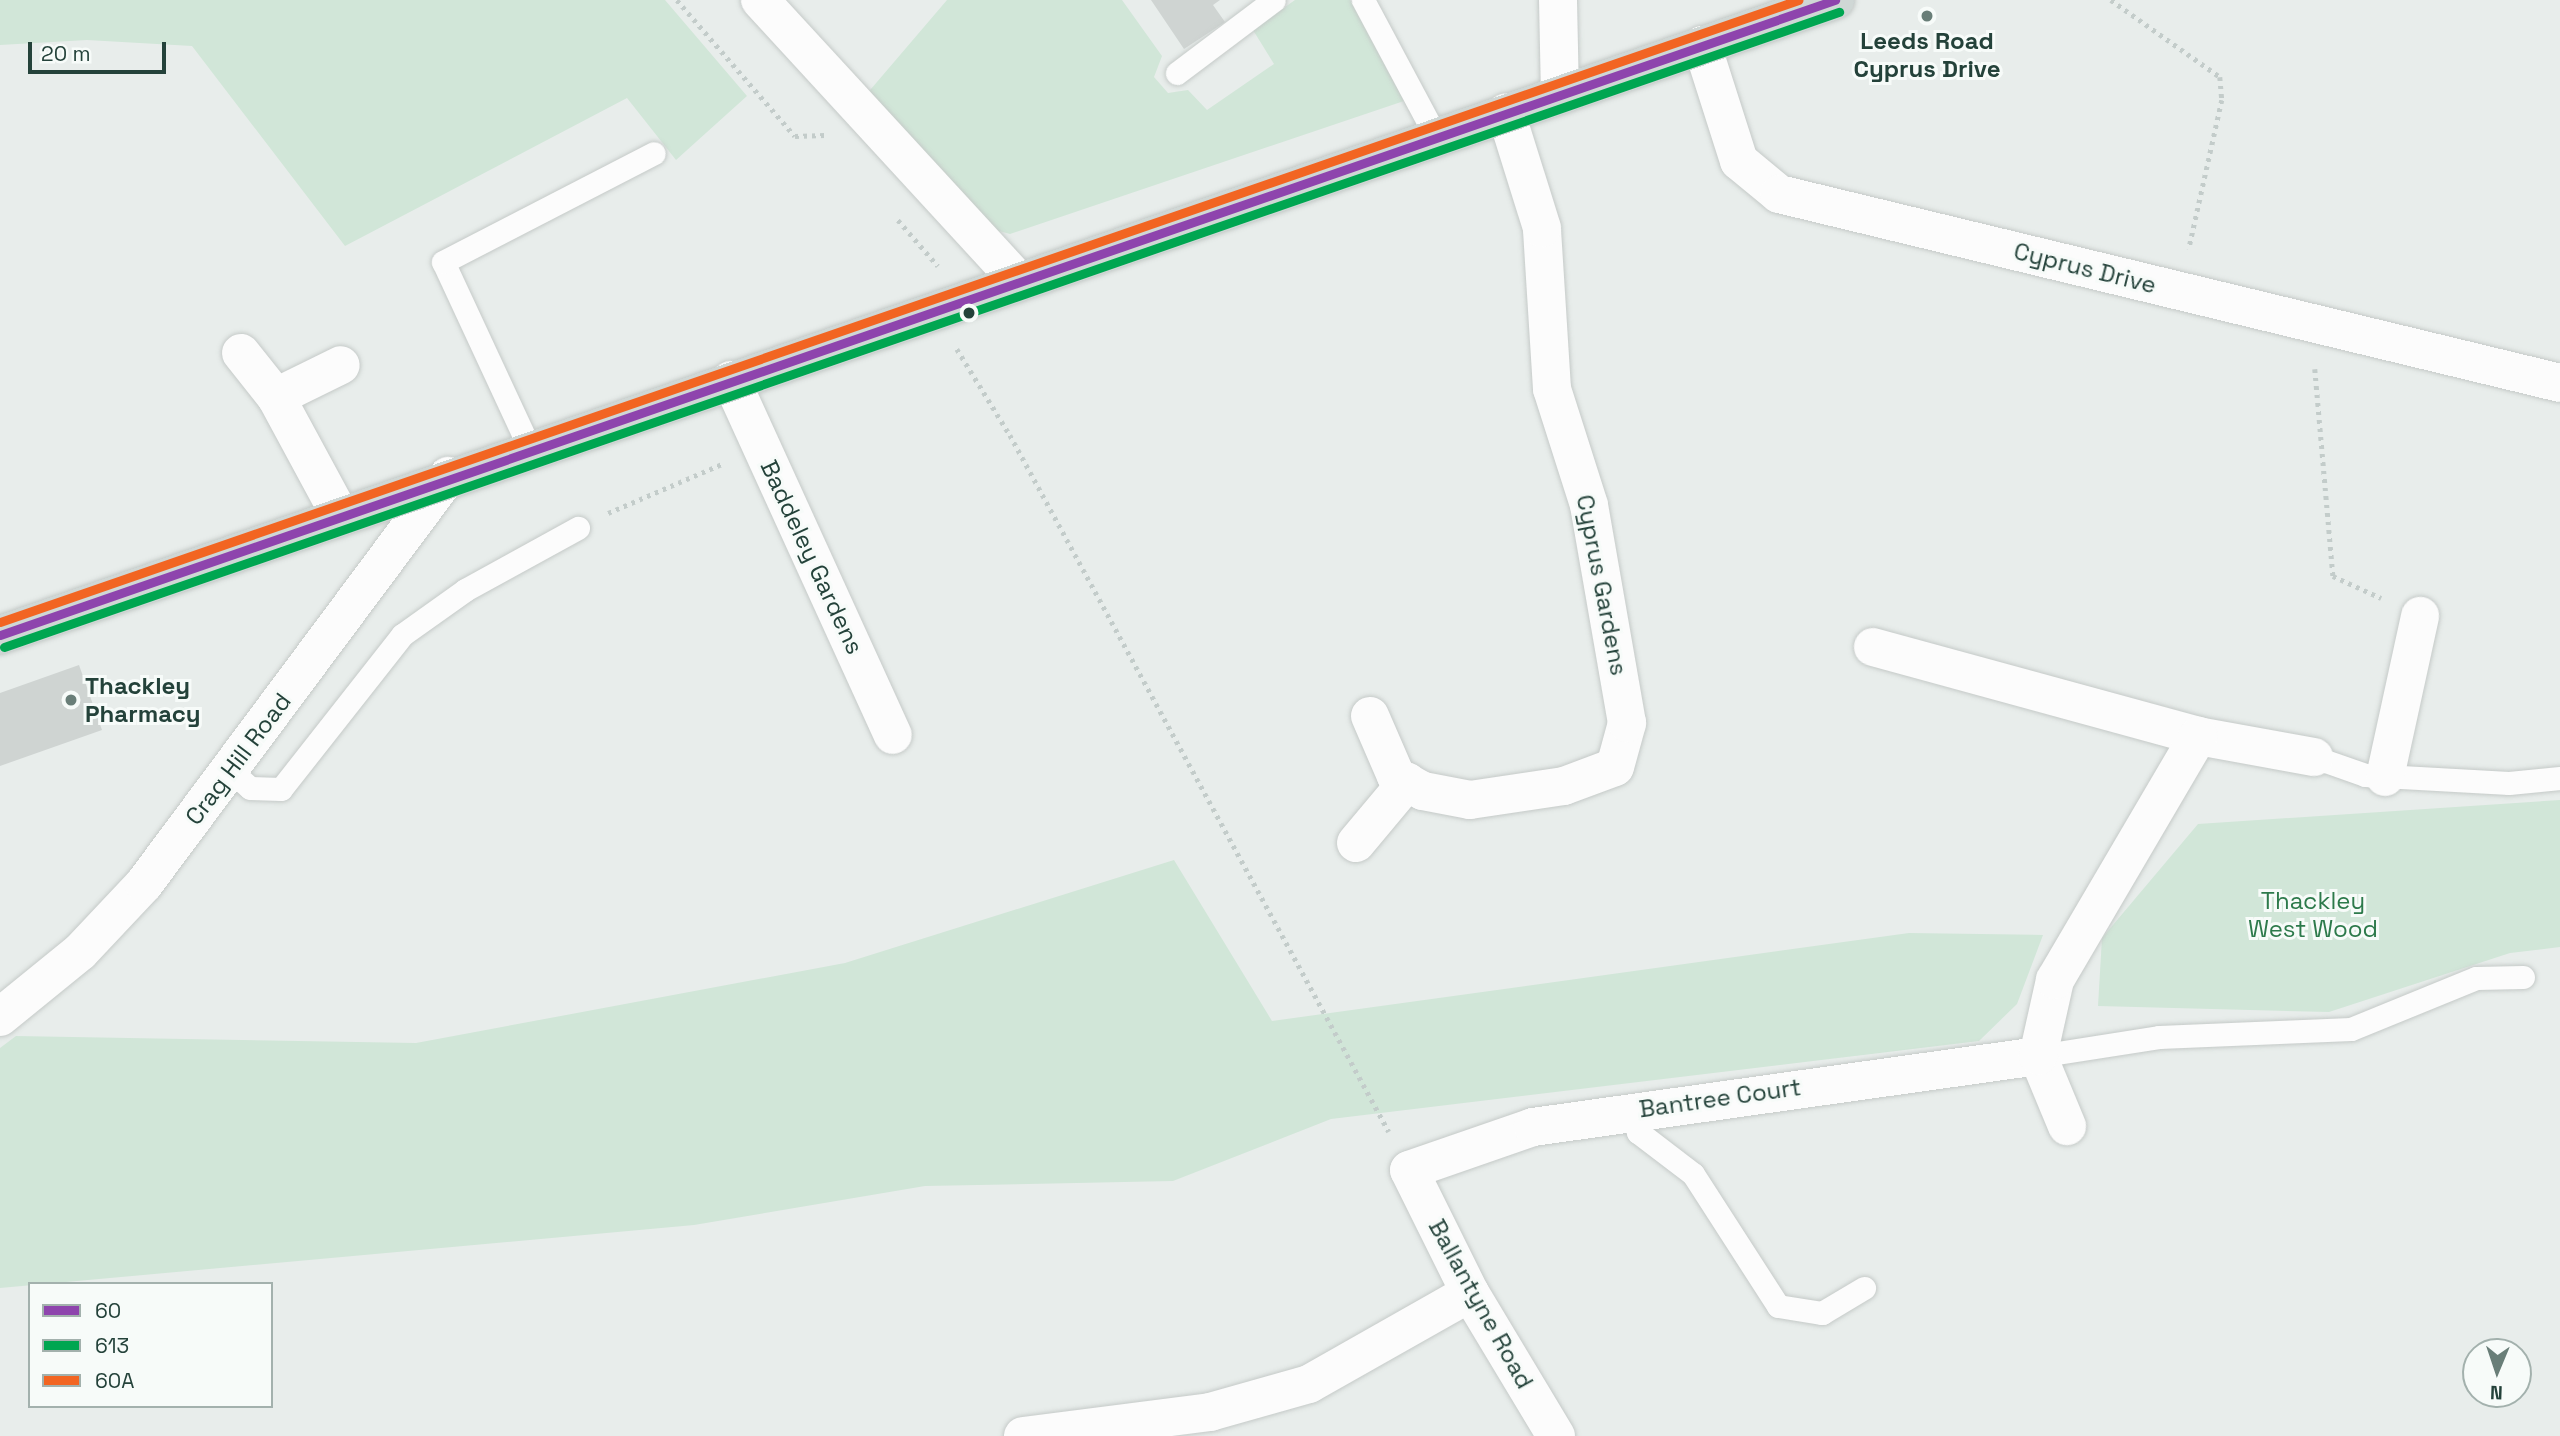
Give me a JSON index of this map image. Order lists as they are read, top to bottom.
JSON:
{
  "streets": {
    "street": [
      "Cyprus Drive",
      "Baddeley Gardens",
      "Cyprus Gardens",
      "Crag Hill Road",
      "Bantree Court",
      "Ballantyne Road"
    ]
  },
  "crossings": [
    ["Bantree Court", "Ballantyne Road"]
  ],
  "parks": ["Thackley West Wood"],
  "places": ["Leeds Road Cyprus Drive", "Thackley Pharmacy"],
  "lines": ["transit line 60", "transit line 60A", "transit line 613"],
  "legend": ["60", "613", "60A"],
  "scale_bar": "20 m",
  "north": "bottom"
}
